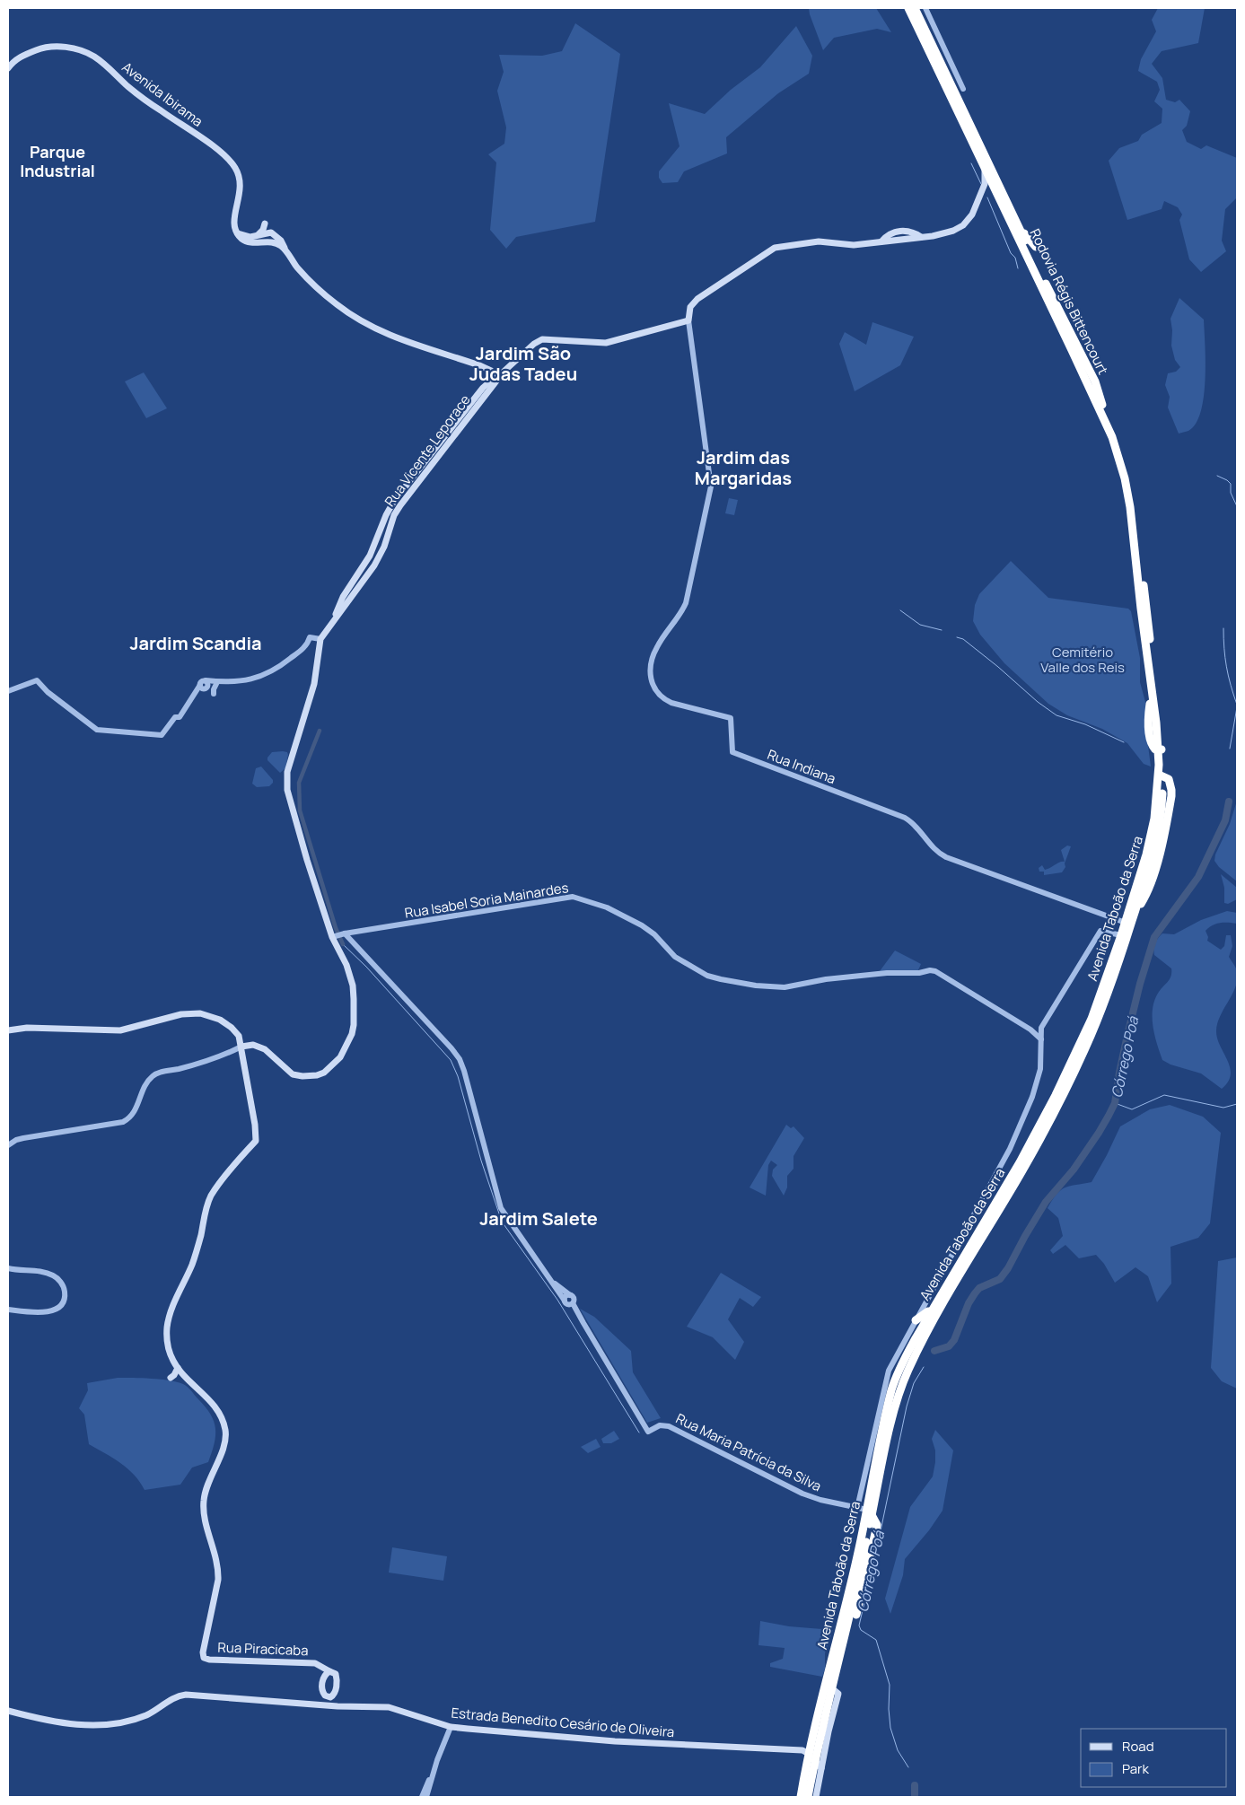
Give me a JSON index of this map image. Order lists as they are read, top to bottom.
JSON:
{
  "streets": {
    "highway": ["Rodovia Régis Bittencourt", "Avenida Taboão da Serra"],
    "main road": ["Avenida Ibirama", "Rua Piracicaba", "Estrada Benedito Cesário de Oliveira"],
    "street": ["Rua Indiana", "Rua Isabel Soria Mainardes", "Rua Maria Patrícia da Silva"]
  },
  "crossings": [
    ["Rodovia Régis Bittencourt", "Avenida Taboão da Serra"],
    ["Rua Indiana", "Avenida Taboão da Serra"],
    ["Avenida Taboão da Serra", "Rua Maria Patrícia da Silva"],
    ["Avenida Taboão da Serra", "Estrada Benedito Cesário de Oliveira"]
  ],
  "districts": [
    "Parque Industrial",
    "Jardim São Judas Tadeu",
    "Jardim das Margaridas",
    "Jardim Scandia",
    "Jardim Salete"
  ],
  "water": ["Córrego Poá"],
  "parks": ["Cemitério Valle dos Reis"],
  "legend": ["Road", "Park"]
}
